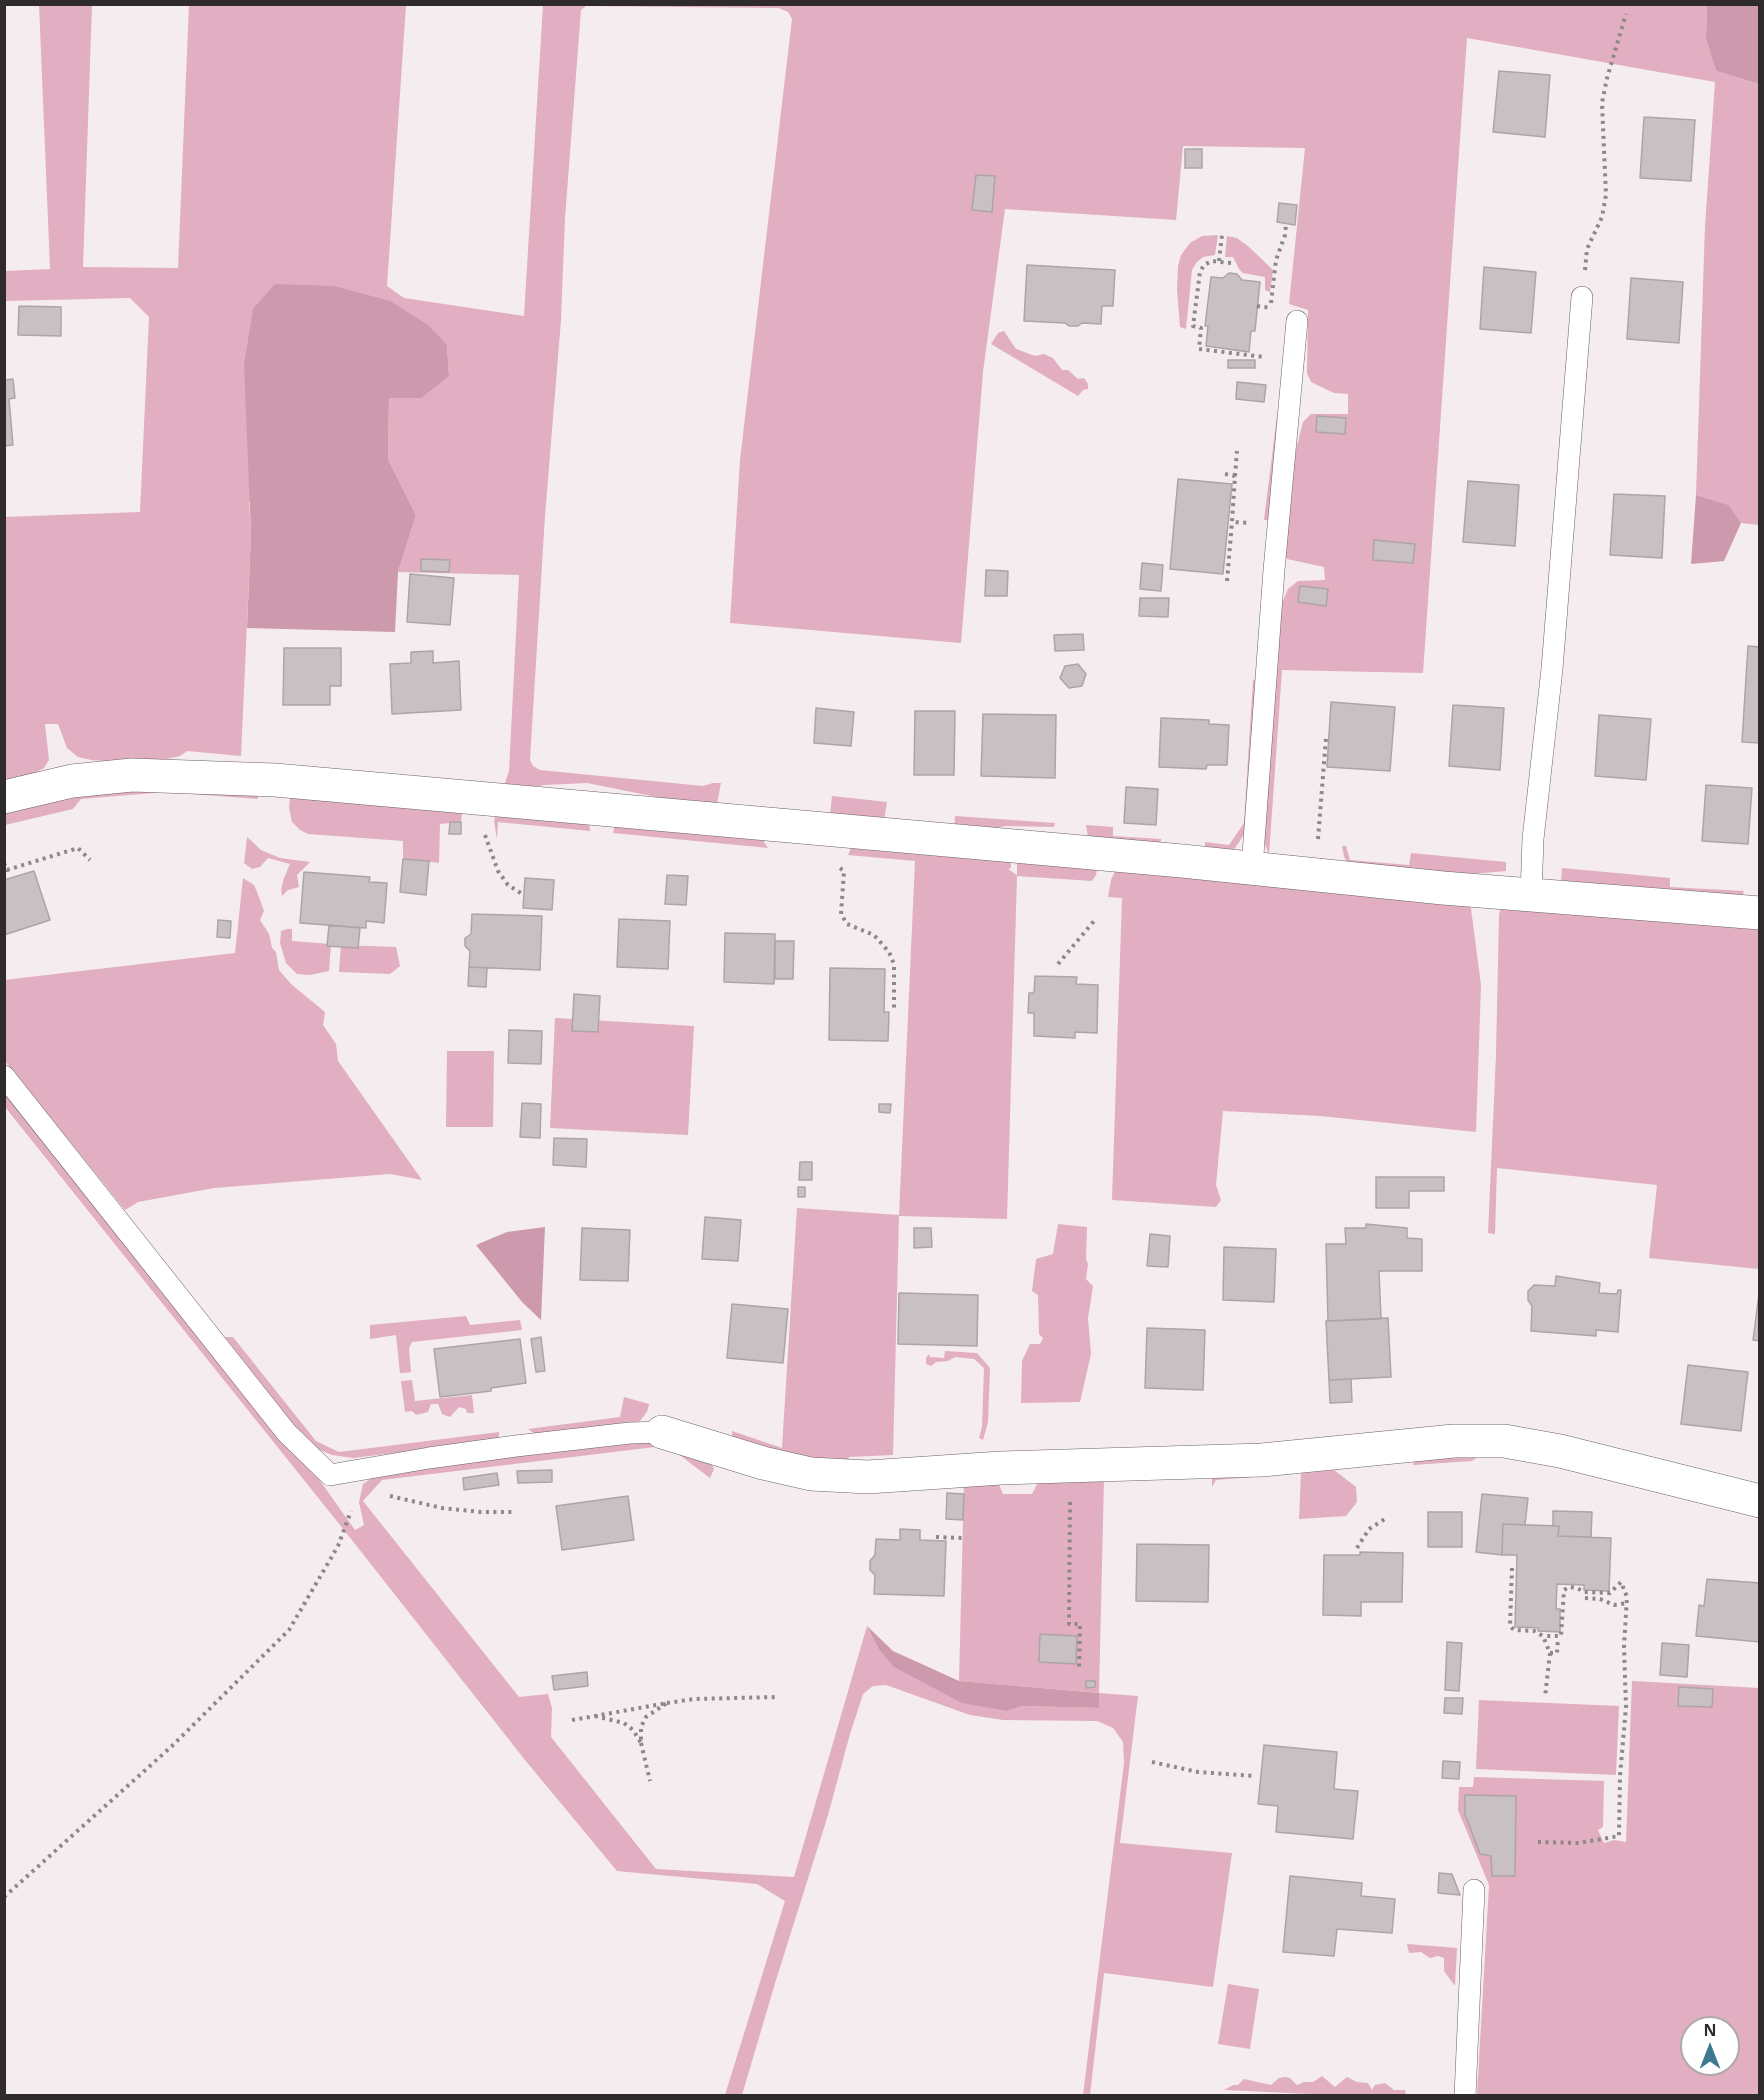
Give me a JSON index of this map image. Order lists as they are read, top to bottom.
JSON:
{
  "north": "top"
}
